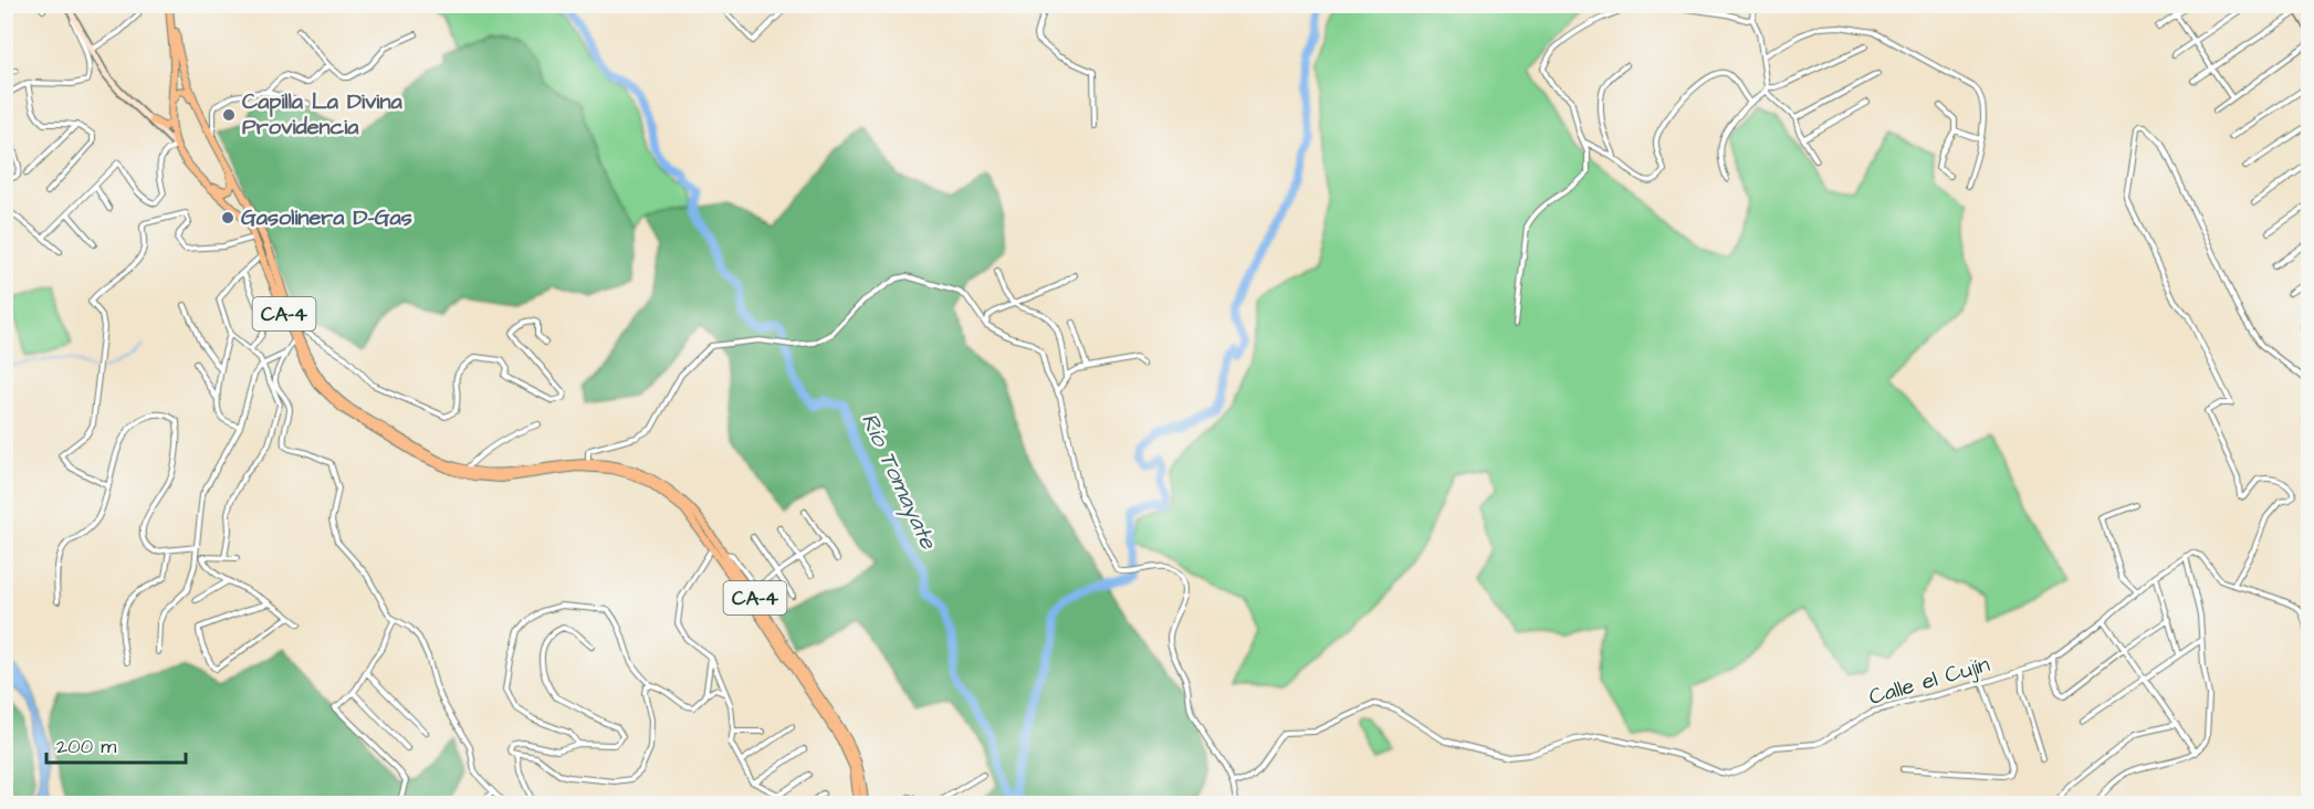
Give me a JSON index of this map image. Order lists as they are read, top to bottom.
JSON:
{
  "streets": {
    "main road": ["CA-4"],
    "street": ["Calle el Cujín"]
  },
  "water": ["Río Tomayate"],
  "places": ["Capilla La Divina Providencia", "Gasolinera D-Gas"],
  "scale_bar": "200 m"
}
